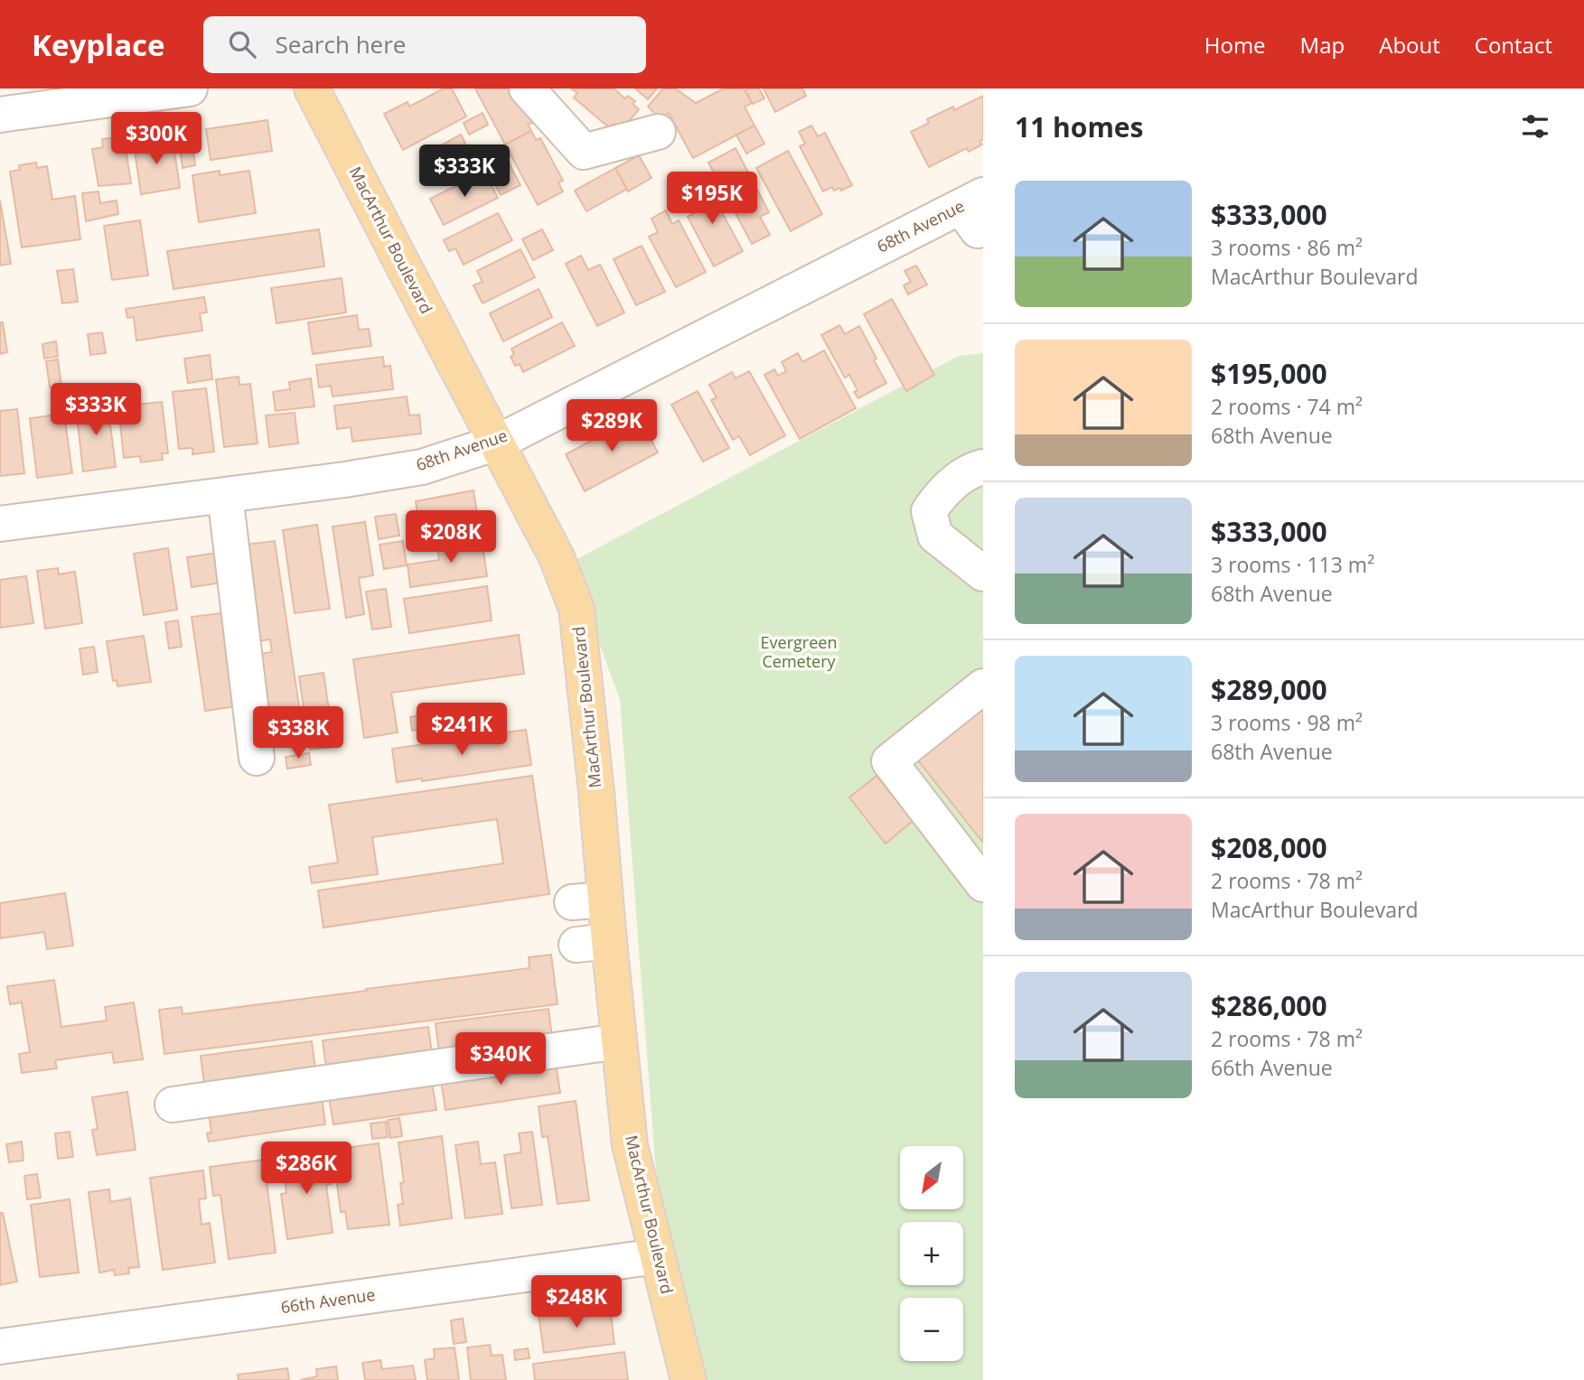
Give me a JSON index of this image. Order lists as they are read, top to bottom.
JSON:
{
  "streets": {
    "main road": ["MacArthur Boulevard"],
    "street": ["68th Avenue", "66th Avenue"]
  },
  "crossings": [
    ["68th Avenue", "MacArthur Boulevard"],
    ["MacArthur Boulevard", "66th Avenue"]
  ],
  "parks": ["Evergreen Cemetery"],
  "north": "bottom left",
  "page": {
    "header": "Keyplace",
    "search": "Search here",
    "nav": [
      "Home",
      "Map",
      "About",
      "Contact"
    ],
    "heading": "11 homes",
    "price": [
      "$300K",
      "$333K",
      "$195K",
      "$333K",
      "$289K",
      "$208K",
      "$241K",
      "$338K",
      "$340K",
      "$286K",
      "$248K"
    ],
    "list": [
      {
        "name": "$333,000",
        "note": "3 rooms · 86 m² · MacArthur Boulevard"
      },
      {
        "name": "$195,000",
        "note": "2 rooms · 74 m² · 68th Avenue"
      },
      {
        "name": "$333,000",
        "note": "3 rooms · 113 m² · 68th Avenue"
      },
      {
        "name": "$289,000",
        "note": "3 rooms · 98 m² · 68th Avenue"
      },
      {
        "name": "$208,000",
        "note": "2 rooms · 78 m² · MacArthur Boulevard"
      },
      {
        "name": "$286,000",
        "note": "2 rooms · 78 m² · 66th Avenue"
      }
    ],
    "map_buttons": ["+", "−"]
  }
}
